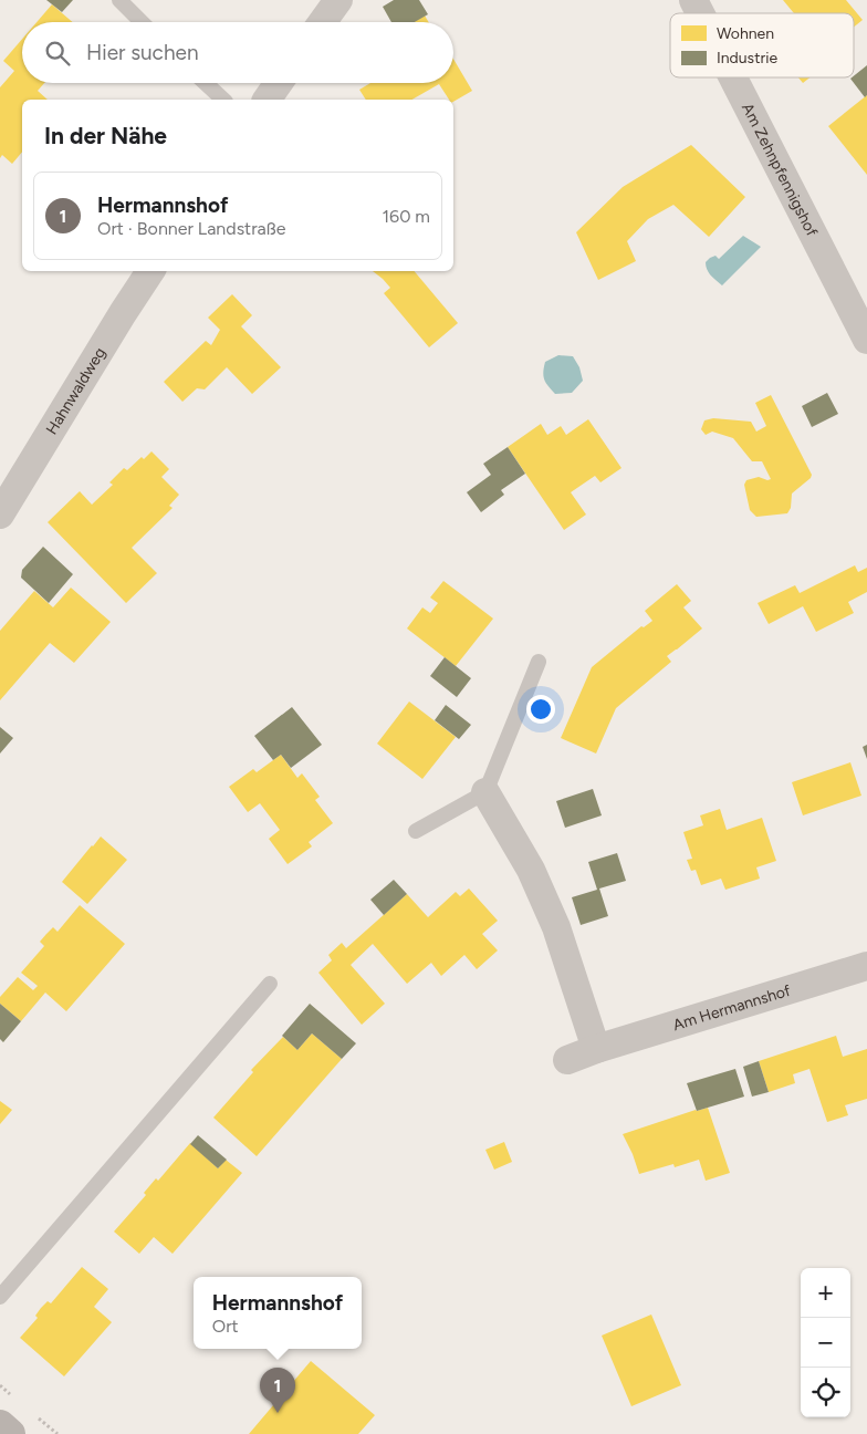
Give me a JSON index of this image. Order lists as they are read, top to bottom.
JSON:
{
  "streets": {
    "street": ["Am Zehnpfennigshof", "Hahnwaldweg", "Am Hermannshof"]
  },
  "legend": ["Wohnen", "Industrie"],
  "page": {
    "search": "Hier suchen",
    "heading": "In der Nähe",
    "list": [
      {
        "mark": "1",
        "name": "Hermannshof",
        "note": "Ort · Bonner Landstraße",
        "value": "160 m"
      }
    ],
    "map_buttons": ["+", "−"],
    "popup": ["Hermannshof", "Ort"],
    "pins": "1"
  }
}
